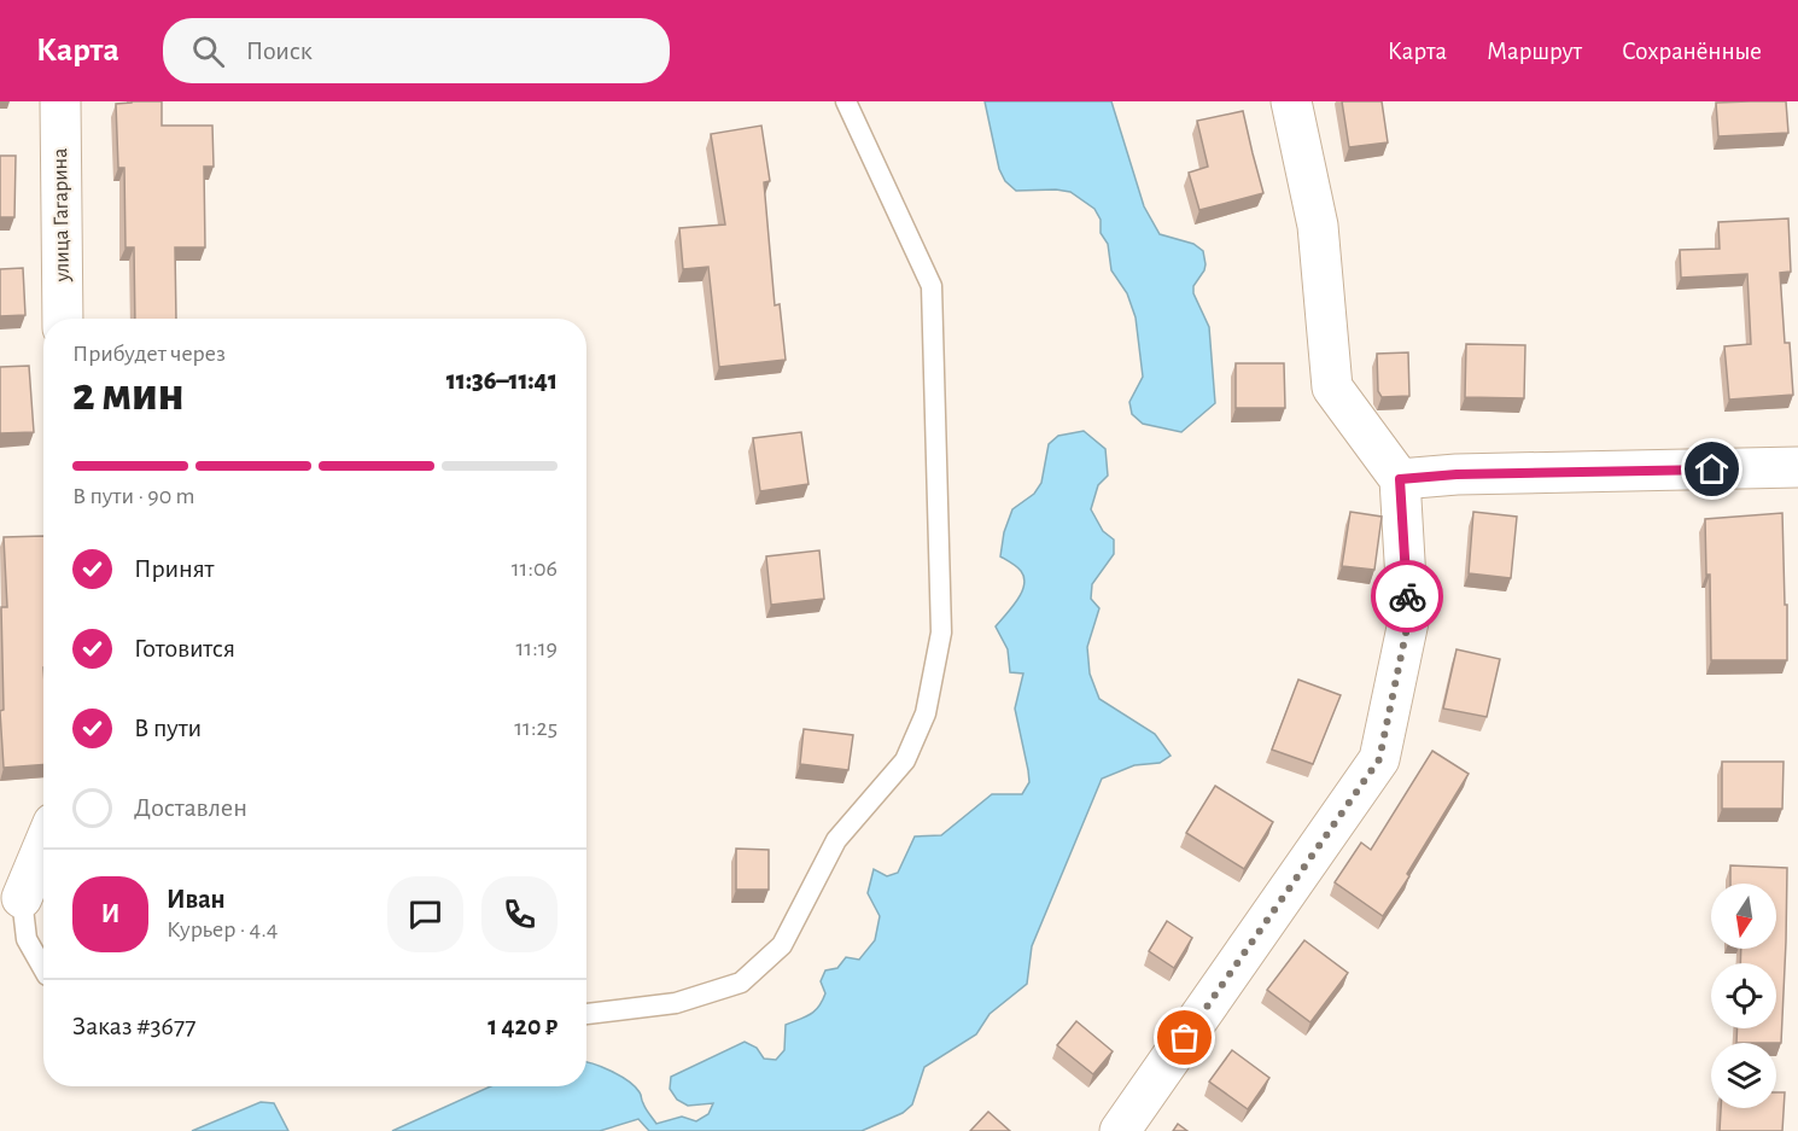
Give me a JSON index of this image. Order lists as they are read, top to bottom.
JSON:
{
  "streets": {
    "street": ["улица Гагарина"]
  },
  "north": "bottom",
  "page": {
    "header": "Карта",
    "search": "Поиск",
    "nav": ["Карта", "Маршрут", "Сохранённые"],
    "heading": ["2 мин", "Прибудет через", "11:36–11:41"],
    "panel": [
      "Иван",
      "Курьер · 4.4",
      "Заказ #3677",
      "1 420 ₽"
    ],
    "bar": "В пути · 90 m",
    "list": [
      ["Принят", "11:06"],
      ["Готовится", "11:19"],
      ["В пути", "11:25"],
      "Доставлен"
    ],
    "round": "И"
  }
}
